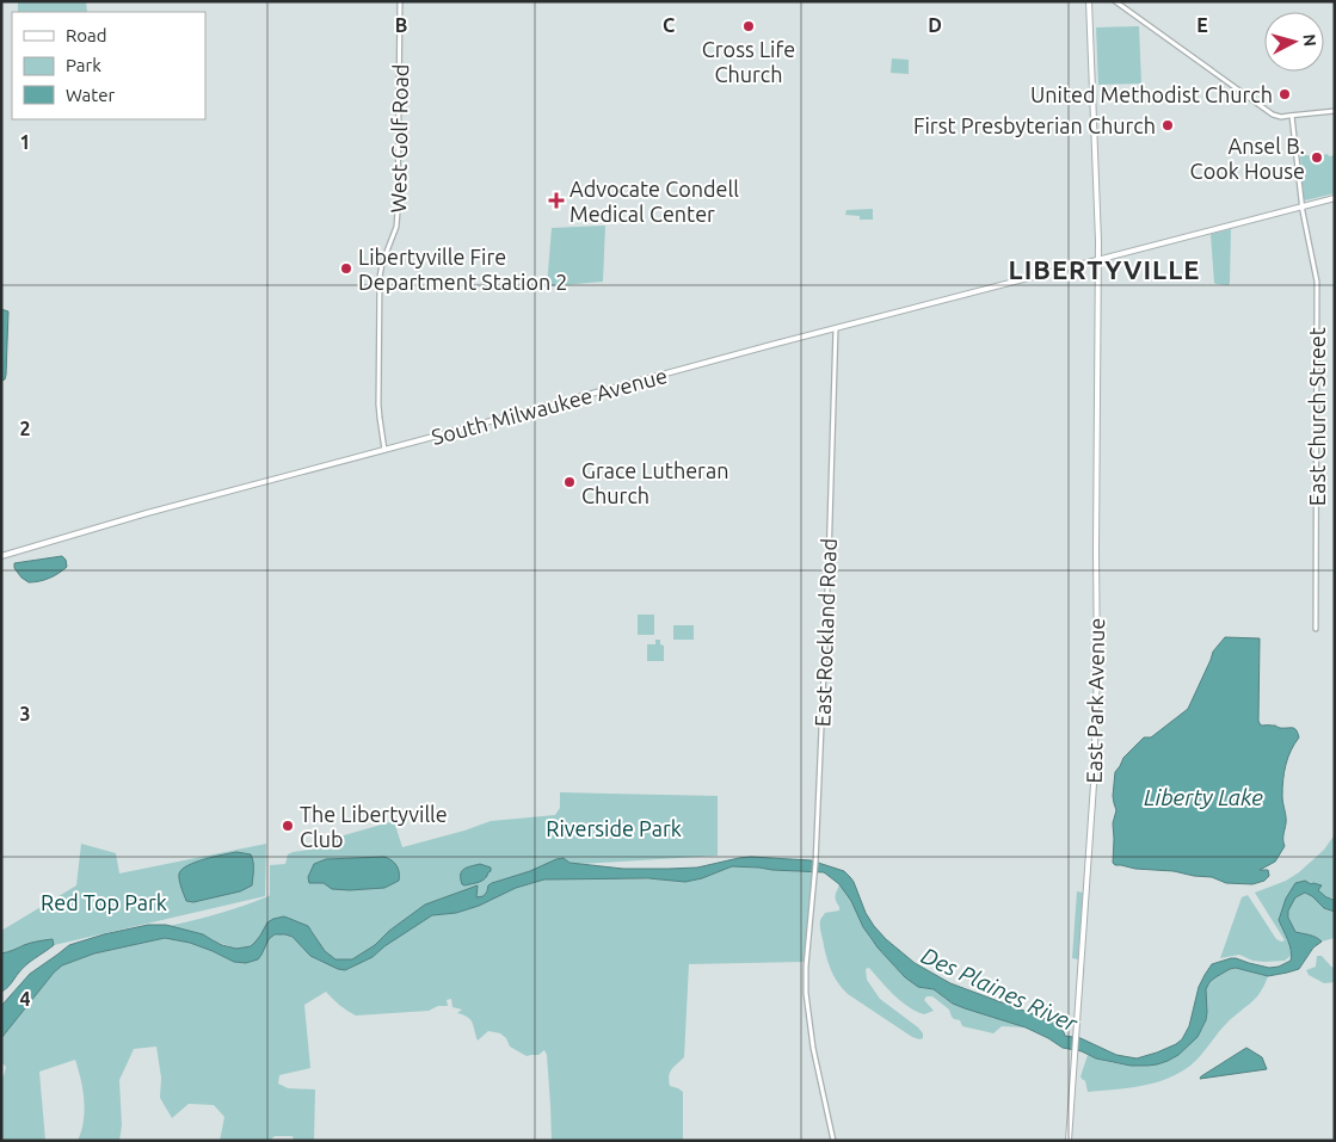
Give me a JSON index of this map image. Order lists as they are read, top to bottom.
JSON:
{
  "streets": {
    "main road": ["South Milwaukee Avenue", "East Park Avenue"],
    "street": ["West Golf Road", "East Church Street", "East Rockland Road"]
  },
  "crossings": [
    ["West Golf Road", "South Milwaukee Avenue"],
    ["South Milwaukee Avenue", "East Church Street"],
    ["South Milwaukee Avenue", "East Rockland Road"],
    ["South Milwaukee Avenue", "East Park Avenue"]
  ],
  "districts": ["LIBERTYVILLE"],
  "water": ["Liberty Lake", "Des Plaines River"],
  "parks": ["Riverside Park", "Red Top Park"],
  "places": {
    "other": [
      "Cross Life Church",
      "United Methodist Church",
      "First Presbyterian Church",
      "Ansel B. Cook House",
      "Libertyville Fire Department Station 2",
      "Grace Lutheran Church",
      "The Libertyville Club"
    ],
    "health": ["Advocate Condell Medical Center"]
  },
  "legend": ["Road", "Park", "Water"],
  "north": "right",
  "grid": {
    "columns": [
      "B",
      "C",
      "D",
      "E"
    ],
    "rows": [
      "1",
      "2",
      "3",
      "4"
    ]
  }
}
